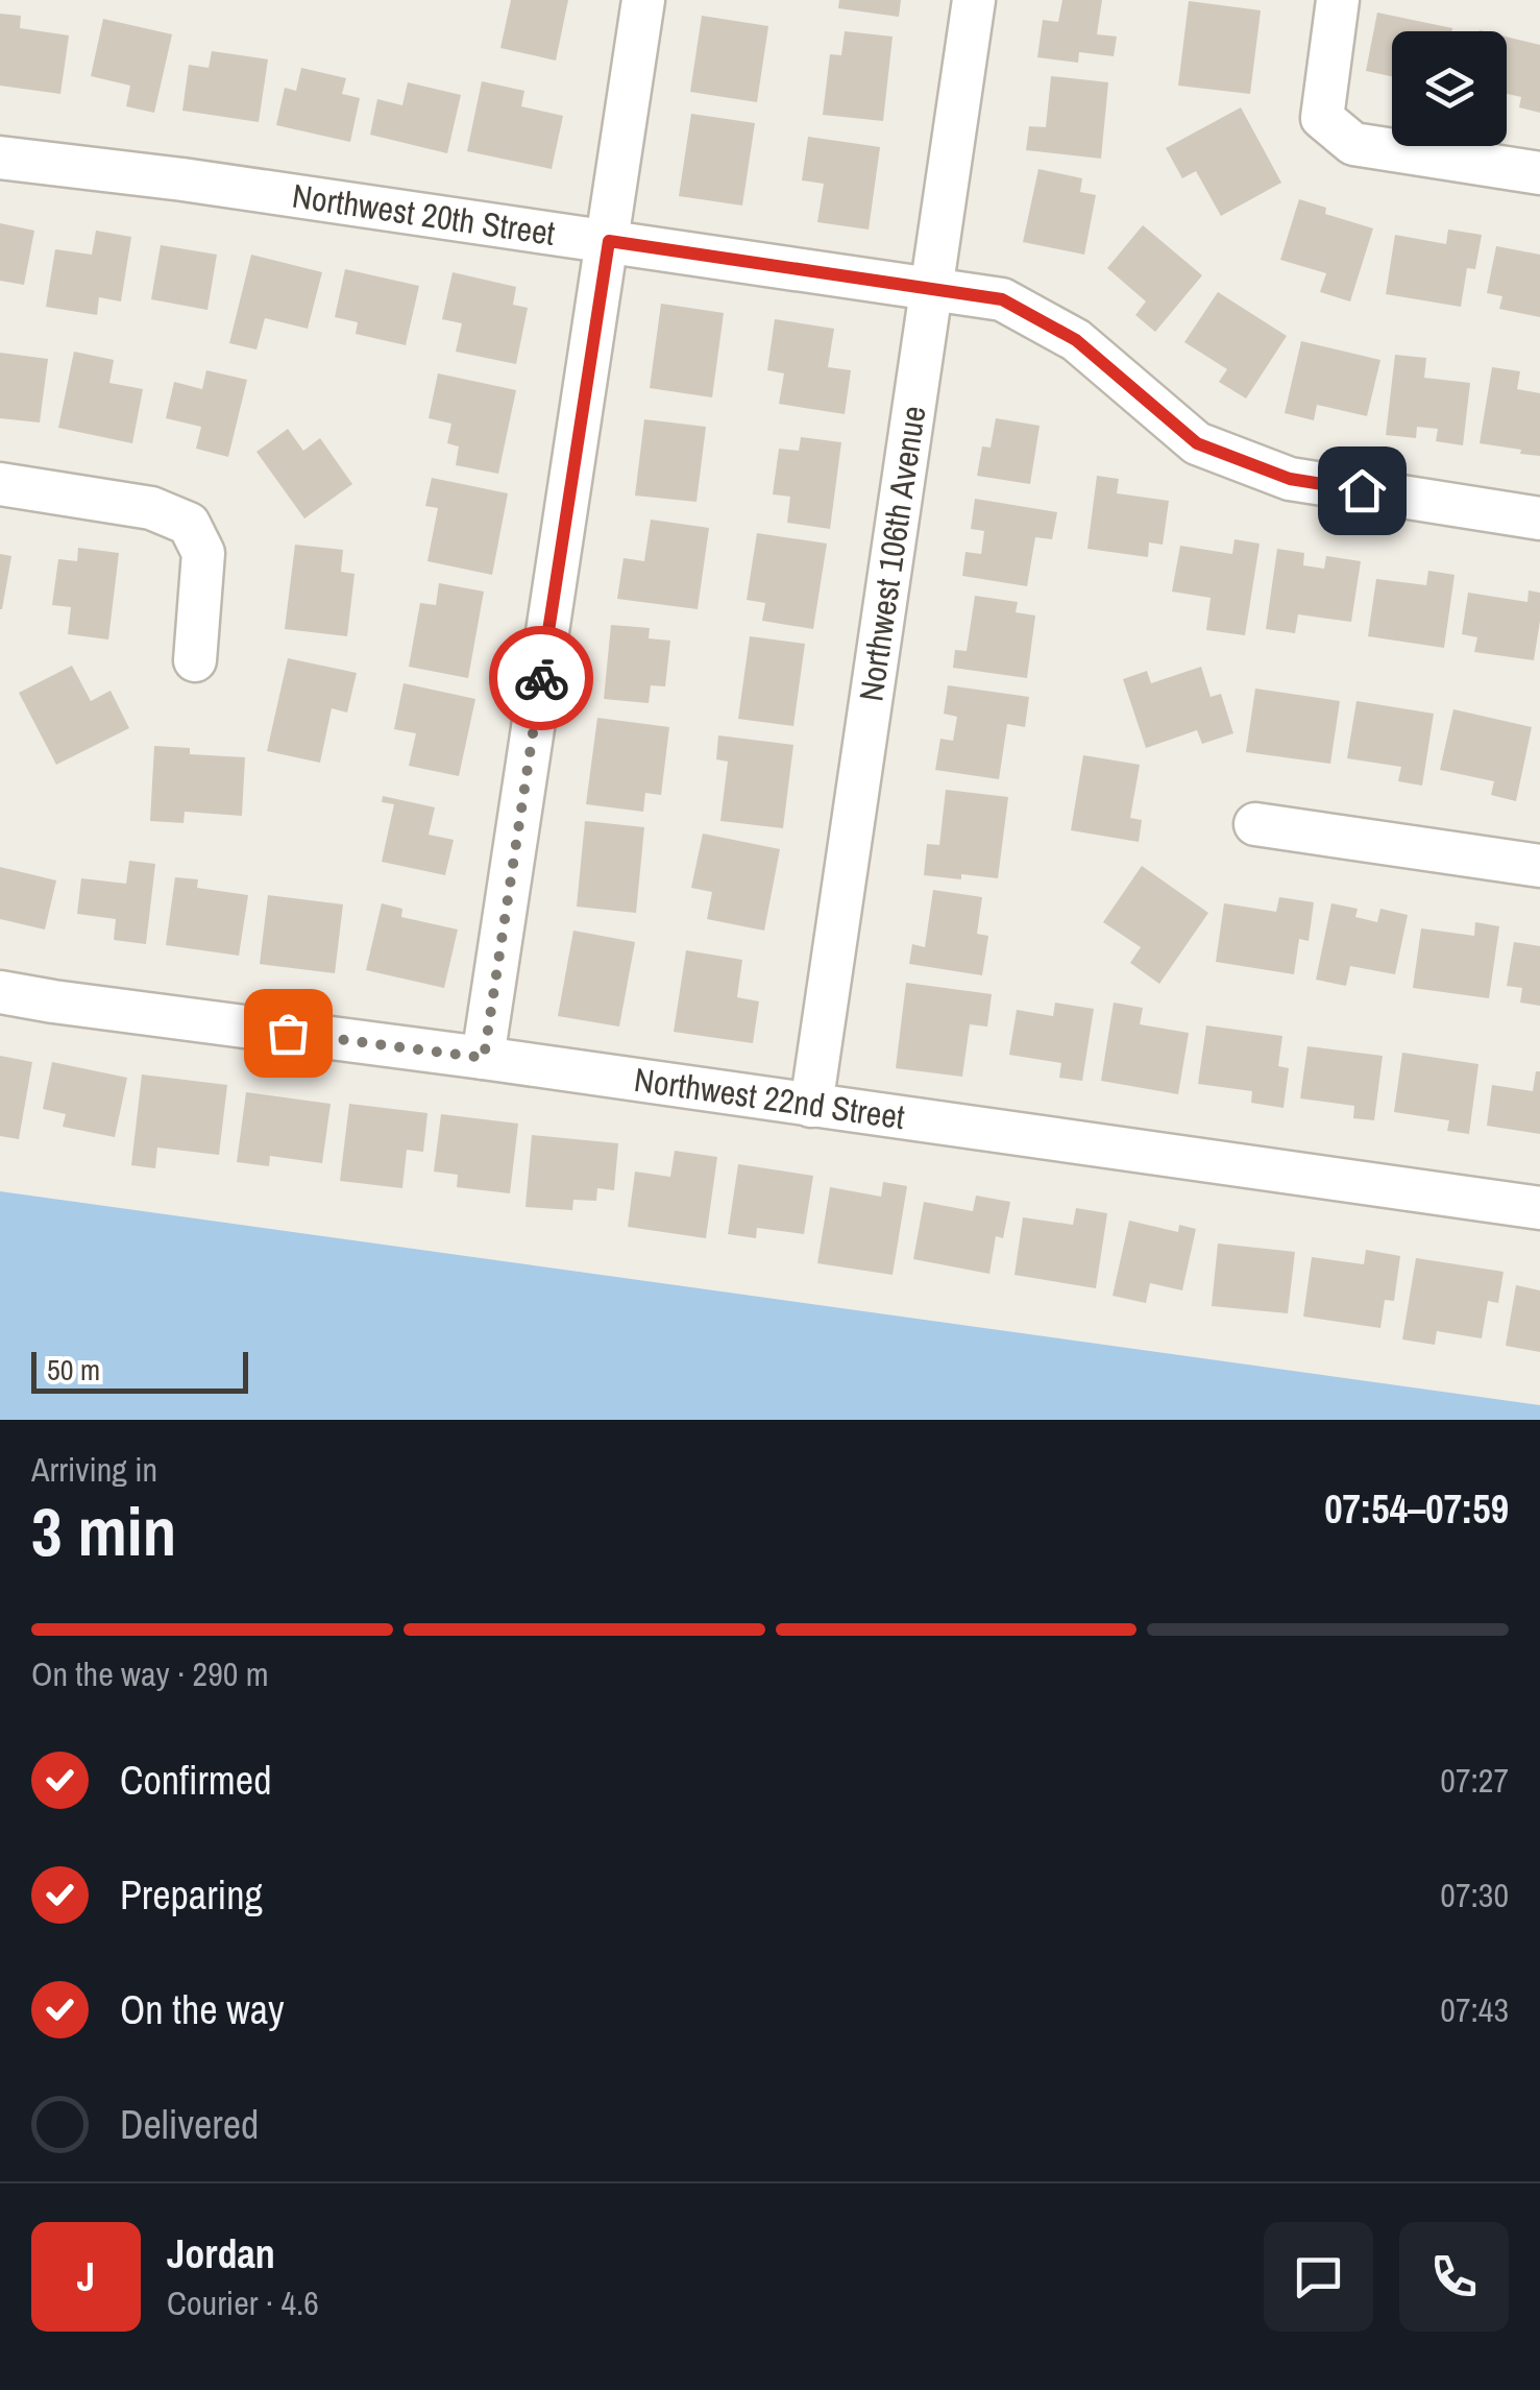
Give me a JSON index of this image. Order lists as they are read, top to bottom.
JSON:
{
  "streets": {
    "street": ["Northwest 20th Street", "Northwest 106th Avenue", "Northwest 22nd Street"]
  },
  "crossings": [
    ["Northwest 20th Street", "Northwest 106th Avenue"],
    ["Northwest 106th Avenue", "Northwest 22nd Street"]
  ],
  "scale_bar": "50 m",
  "page": {
    "scale": "50 m",
    "heading": ["3 min", "Arriving in", "07:54–07:59"],
    "panel": ["Jordan", "Courier · 4.6"],
    "bar": "On the way · 290 m",
    "list": [
      ["Confirmed", "07:27"],
      ["Preparing", "07:30"],
      ["On the way", "07:43"],
      "Delivered"
    ],
    "round": "J"
  }
}
